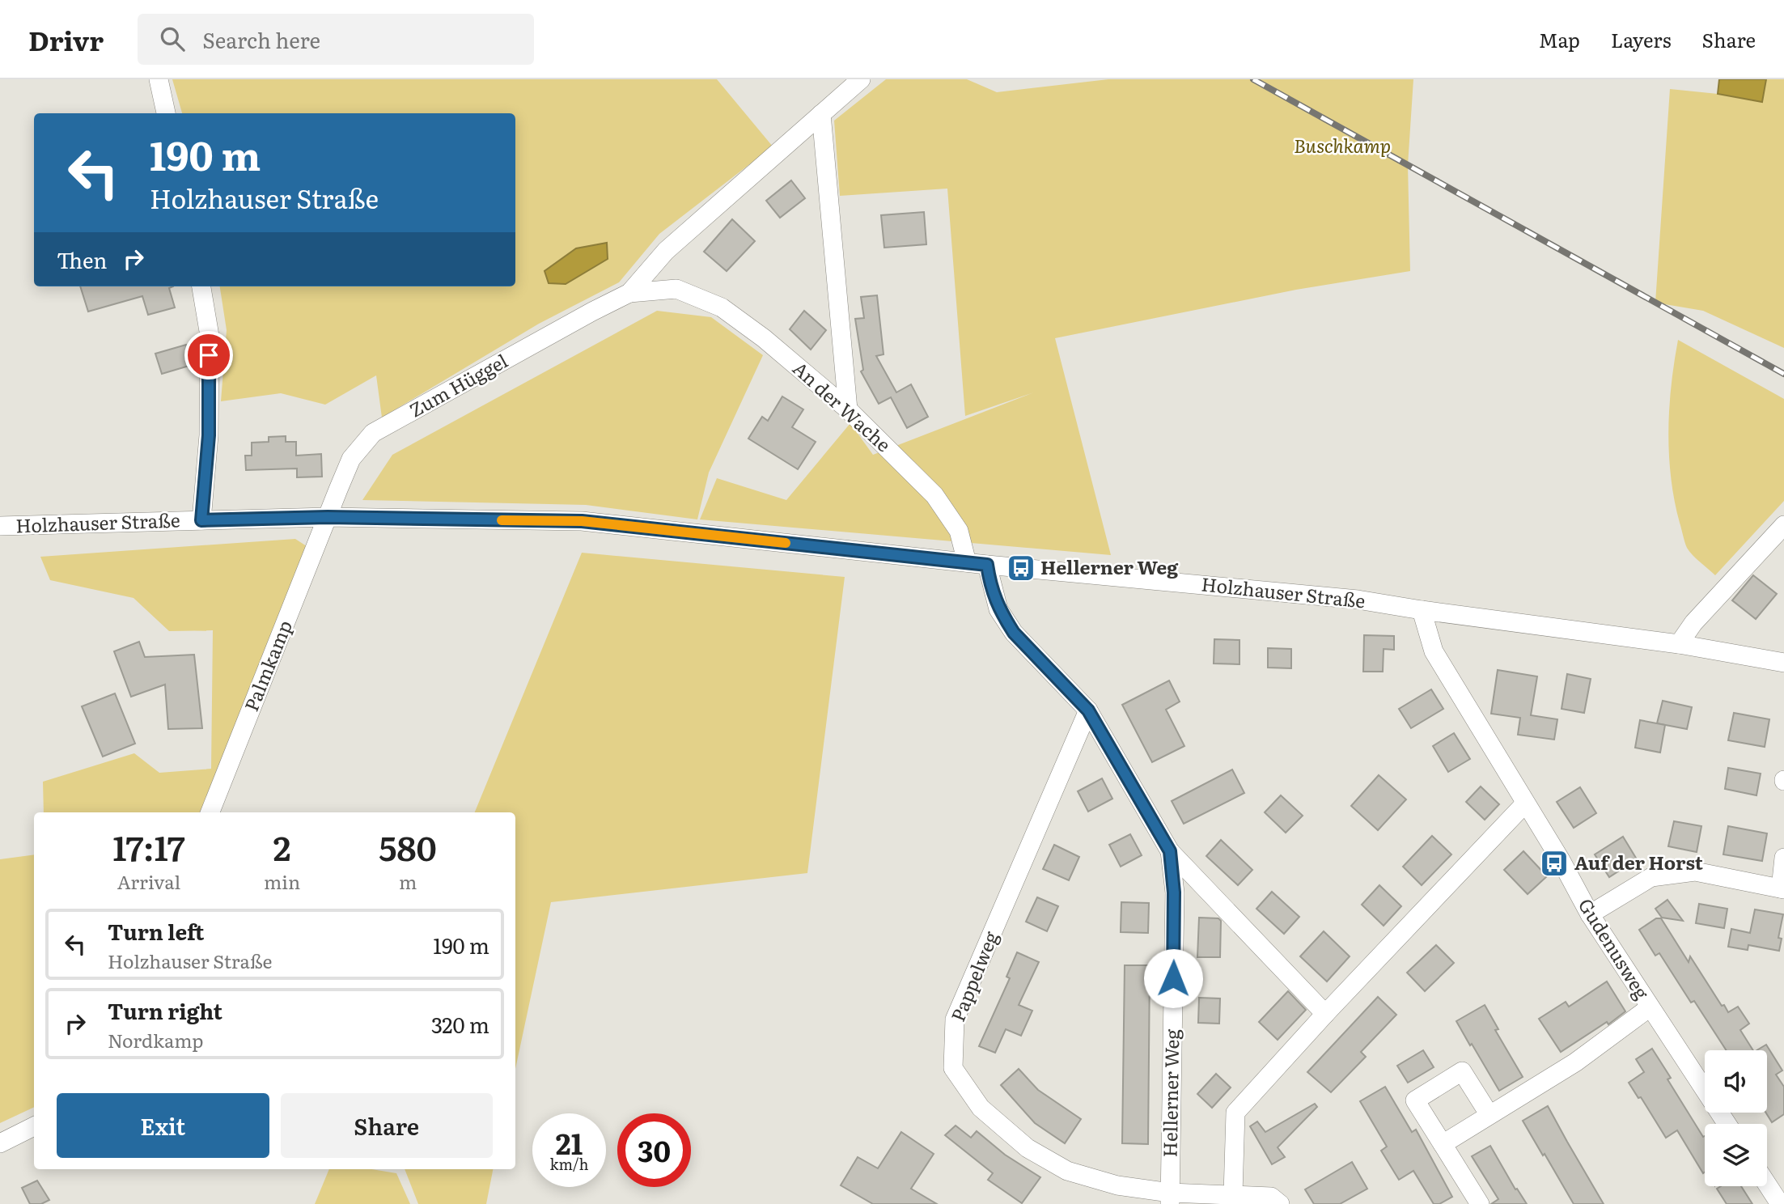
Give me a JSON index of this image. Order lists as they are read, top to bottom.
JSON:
{
  "streets": {
    "street": [
      "Zum Hüggel",
      "An der Wache",
      "Holzhauser Straße",
      "Palmkamp",
      "Gudenusweg",
      "Pappelweg",
      "Hellerner Weg"
    ]
  },
  "crossings": [
    ["Zum Hüggel", "An der Wache"],
    ["Zum Hüggel", "Holzhauser Straße"],
    ["Zum Hüggel", "Palmkamp"],
    ["An der Wache", "Holzhauser Straße"],
    ["Holzhauser Straße", "Palmkamp"],
    ["Holzhauser Straße", "Gudenusweg"],
    ["Holzhauser Straße", "Hellerner Weg"],
    ["Pappelweg", "Hellerner Weg"]
  ],
  "parks": ["Buschkamp"],
  "places": {
    "bus stop": ["Hellerner Weg", "Auf der Horst"]
  },
  "page": {
    "header": "Drivr",
    "search": "Search here",
    "nav": ["Map", "Layers", "Share"],
    "turn": ["190 m", "Holzhauser Straße"],
    "then": "Then",
    "eta": [
      "17:17",
      "Arrival",
      "2",
      "min",
      "580",
      "m"
    ],
    "list": [
      {
        "name": "Turn left",
        "note": "Holzhauser Straße",
        "value": "190 m"
      },
      {
        "name": "Turn right",
        "note": "Nordkamp",
        "value": "320 m"
      }
    ],
    "buttons": ["Exit", "Share"],
    "speed": "21 km/h",
    "limit": "30"
  }
}
